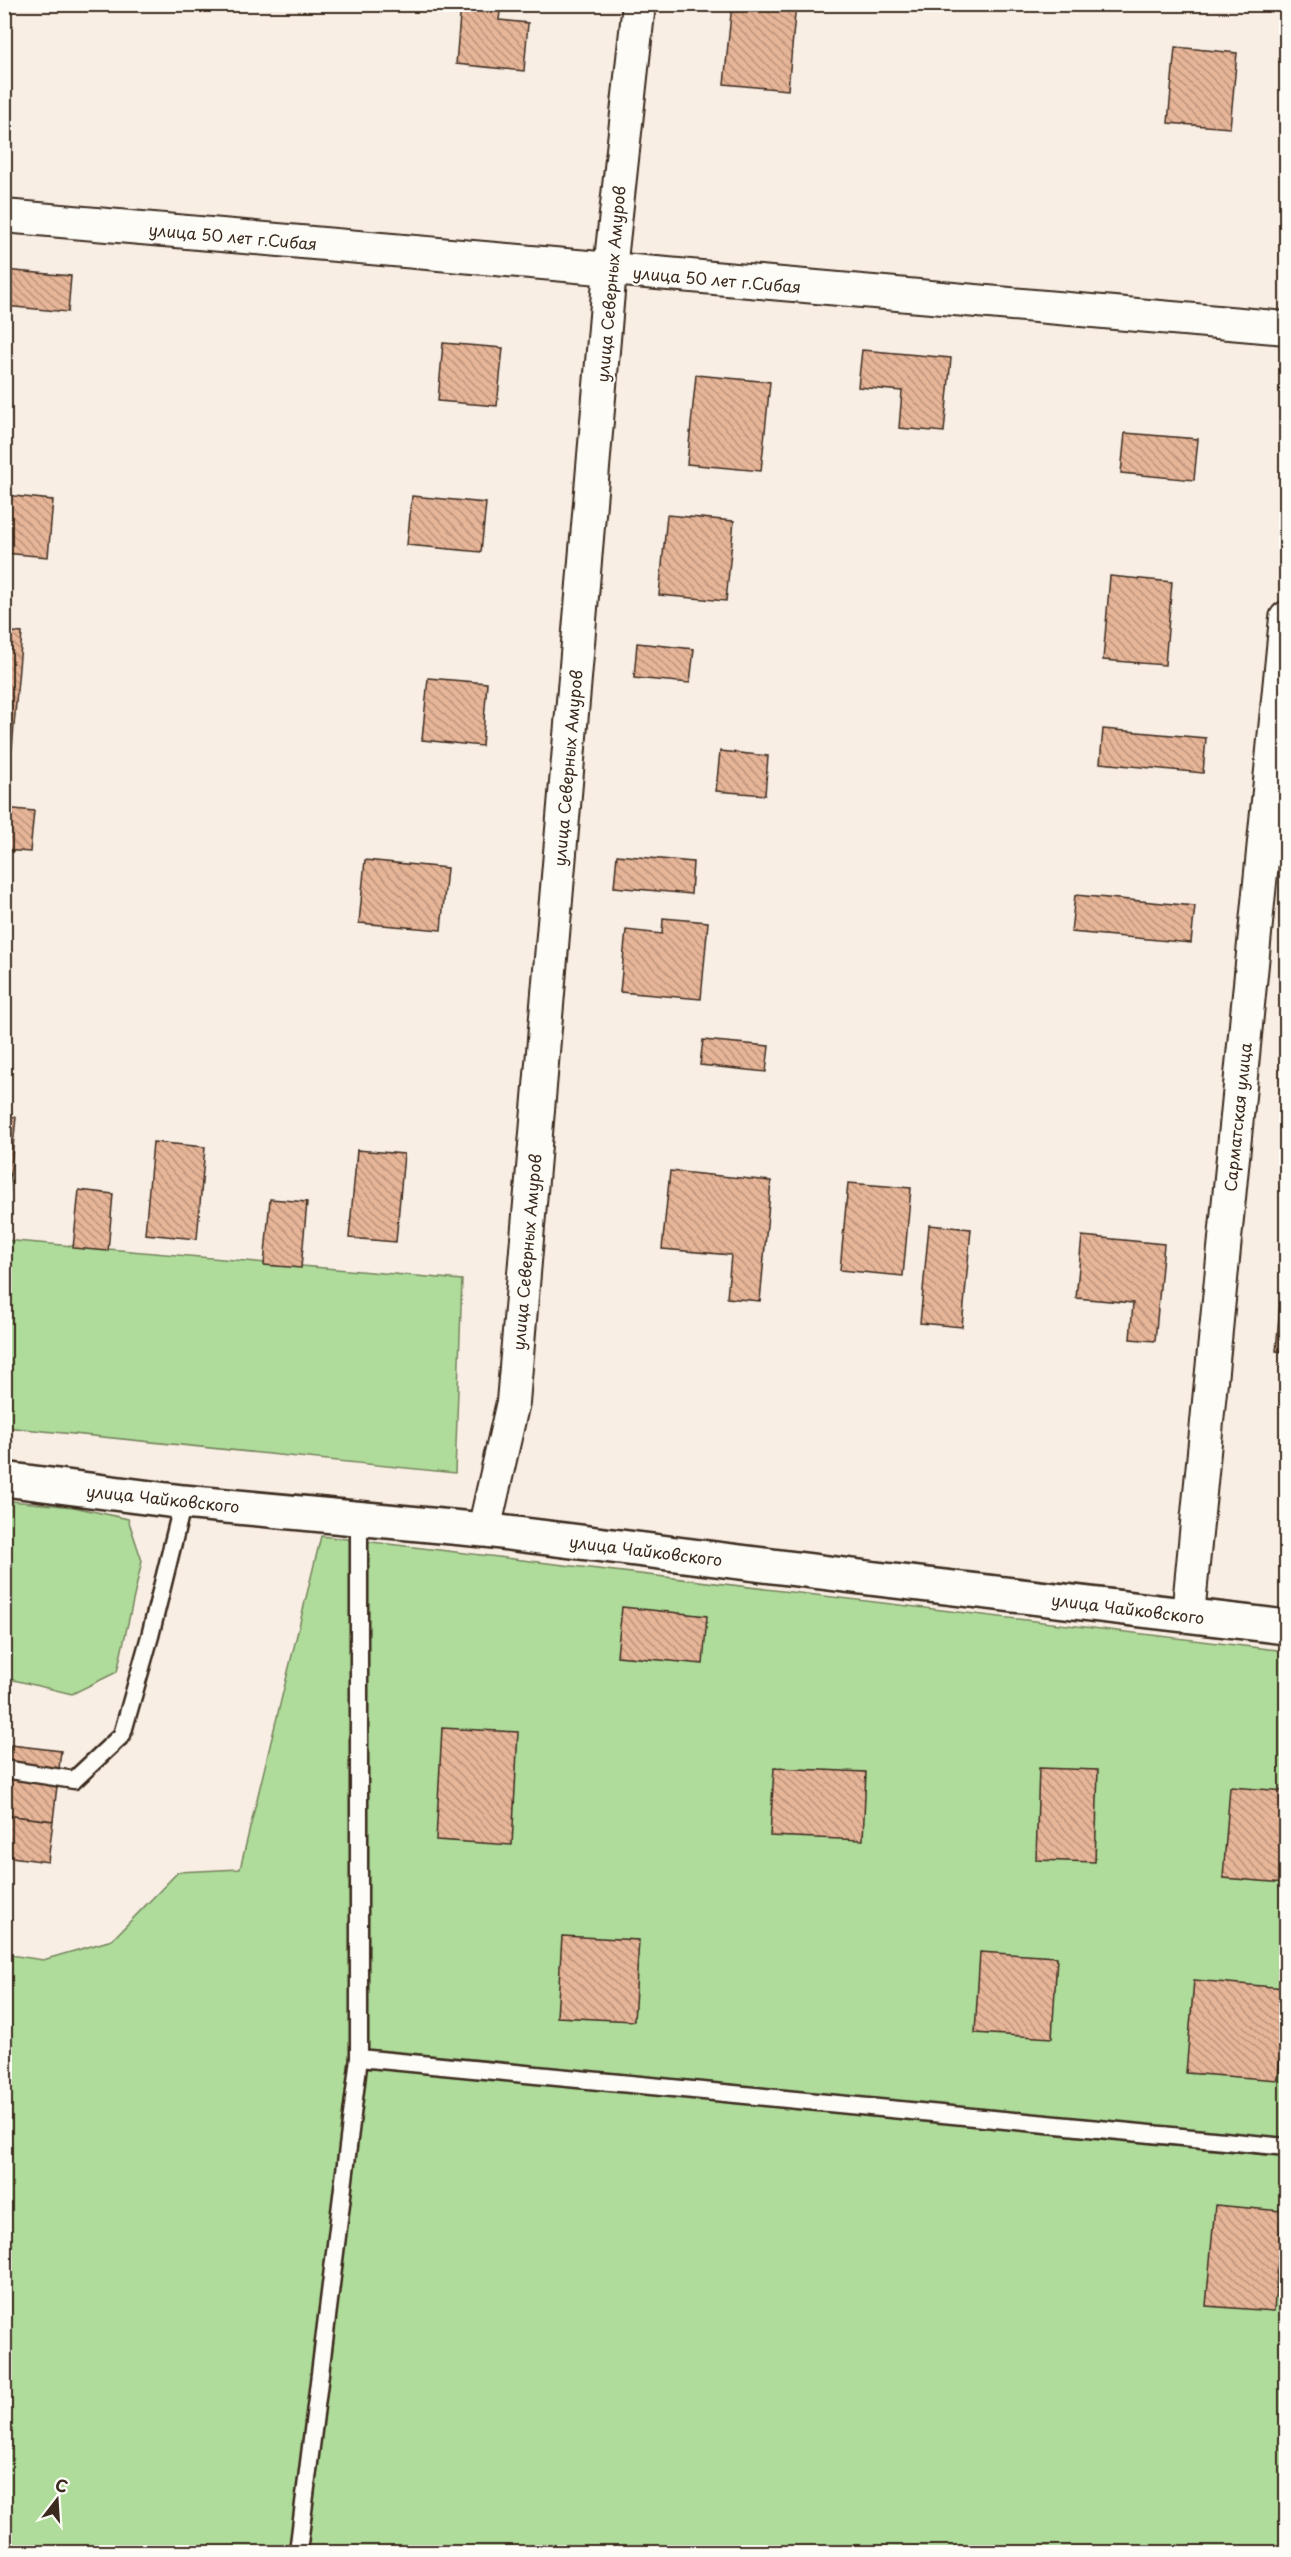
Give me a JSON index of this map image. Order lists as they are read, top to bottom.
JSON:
{
  "streets": {
    "street": [
      "улица 50 лет г.Сибая",
      "улица Северных Амуров",
      "Сарматская улица",
      "улица Чайковского"
    ]
  },
  "crossings": [
    ["улица 50 лет г.Сибая", "улица Северных Амуров"],
    ["улица Северных Амуров", "улица Чайковского"],
    ["Сарматская улица", "улица Чайковского"]
  ],
  "north": "top"
}
